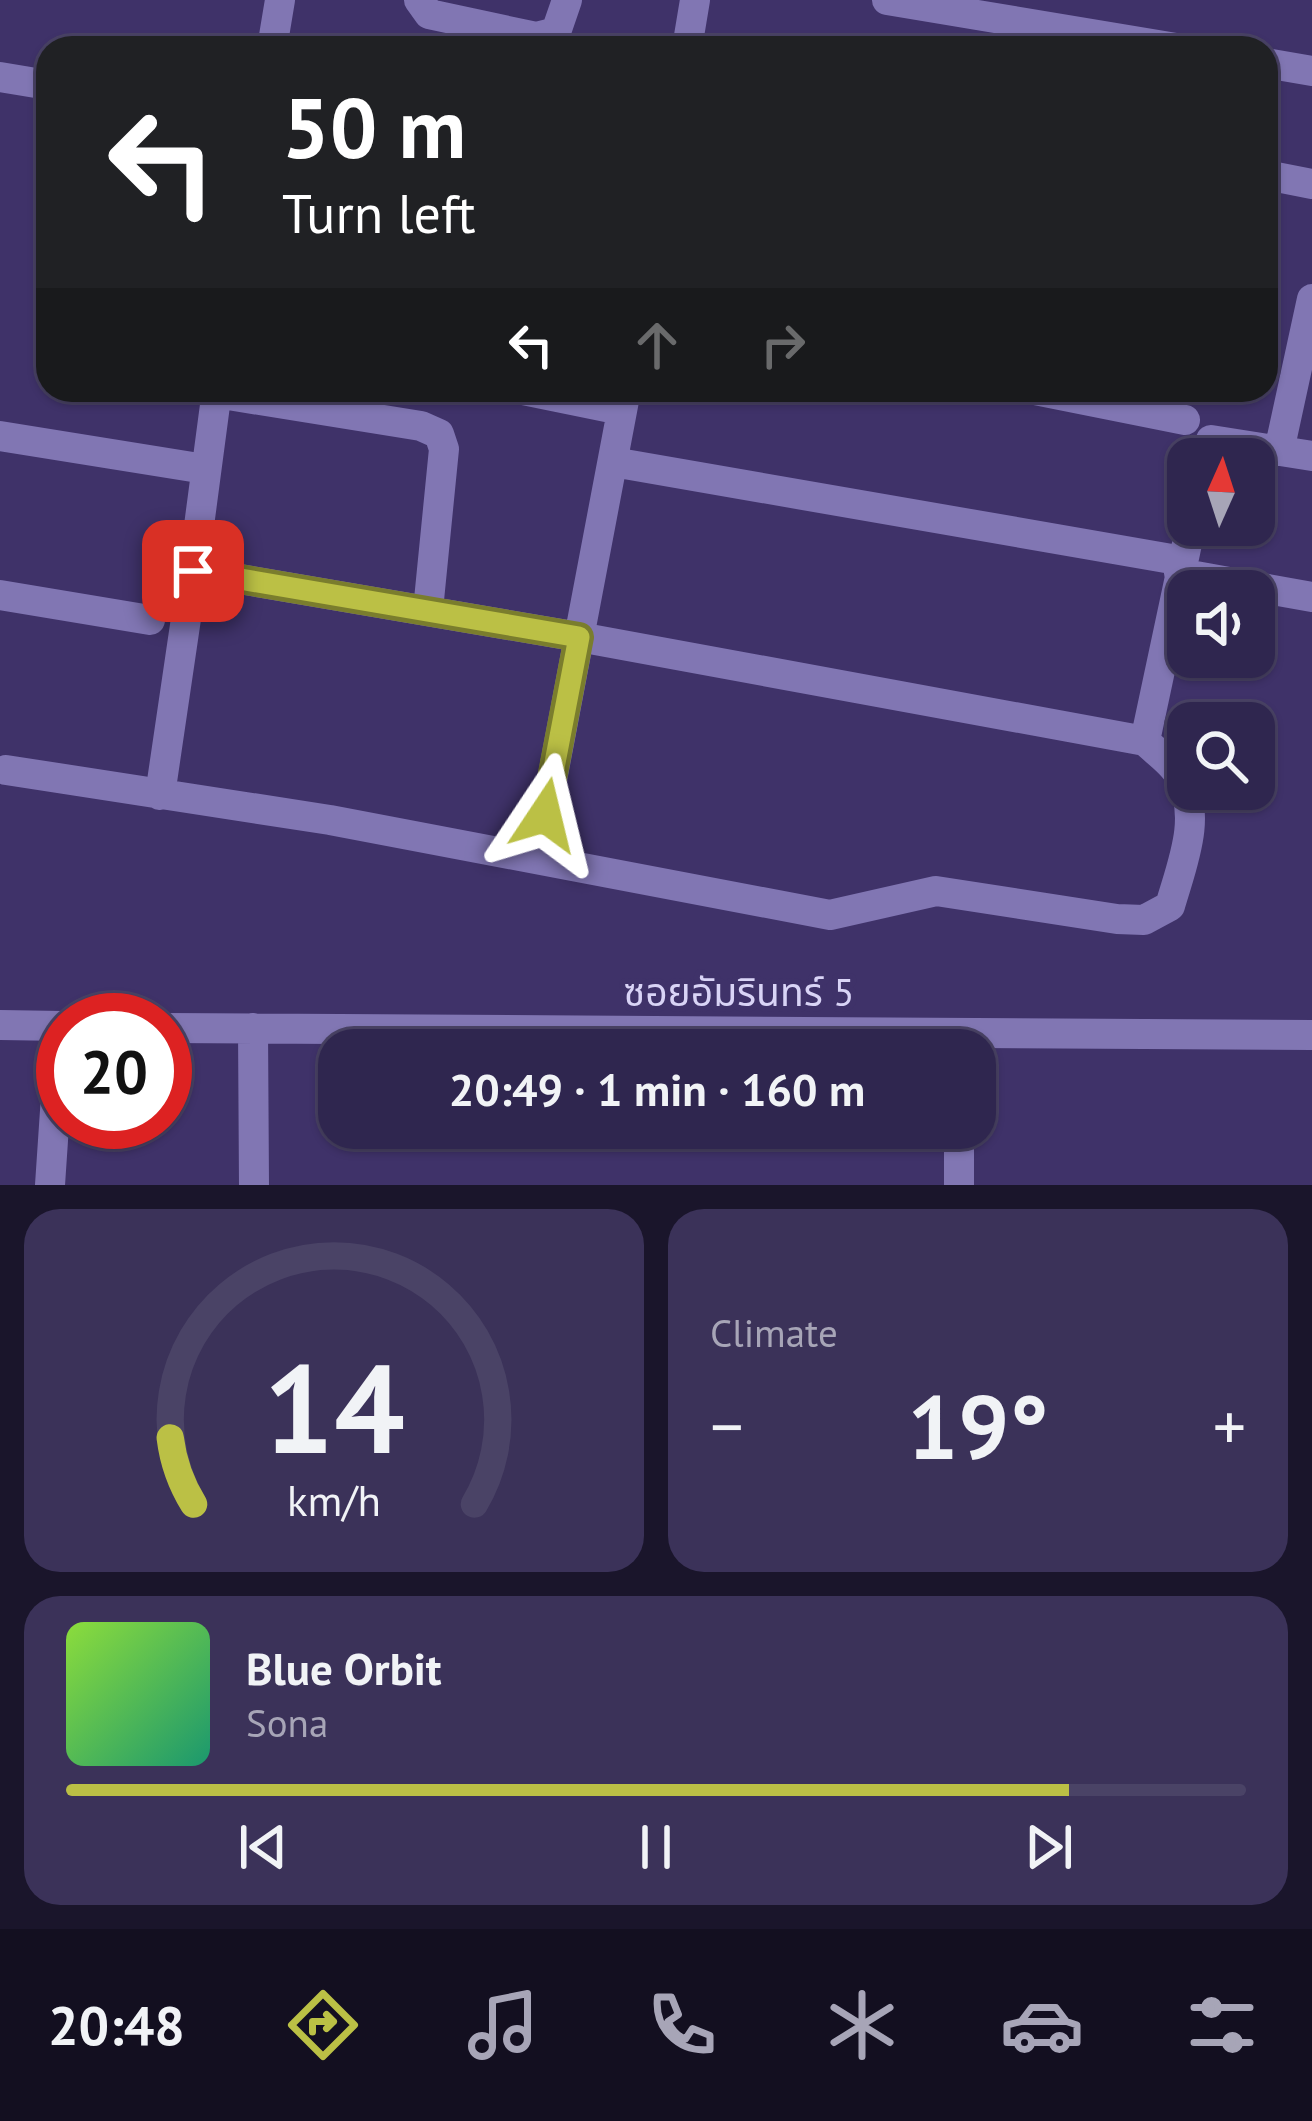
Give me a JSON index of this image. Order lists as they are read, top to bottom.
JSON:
{
  "streets": {
    "street": ["ซอยอัมรินทร์ 5"]
  },
  "north": "top",
  "page": {
    "turn": ["50 m", "Turn left"],
    "limit": "20",
    "trip": "20:49 · 1 min · 160 m",
    "tile": "Climate",
    "heat": ["−", "19°", "+"],
    "song": ["Blue Orbit", "Sona"],
    "tabs": "20:48",
    "gauge": ["14", "km/h"]
  }
}
